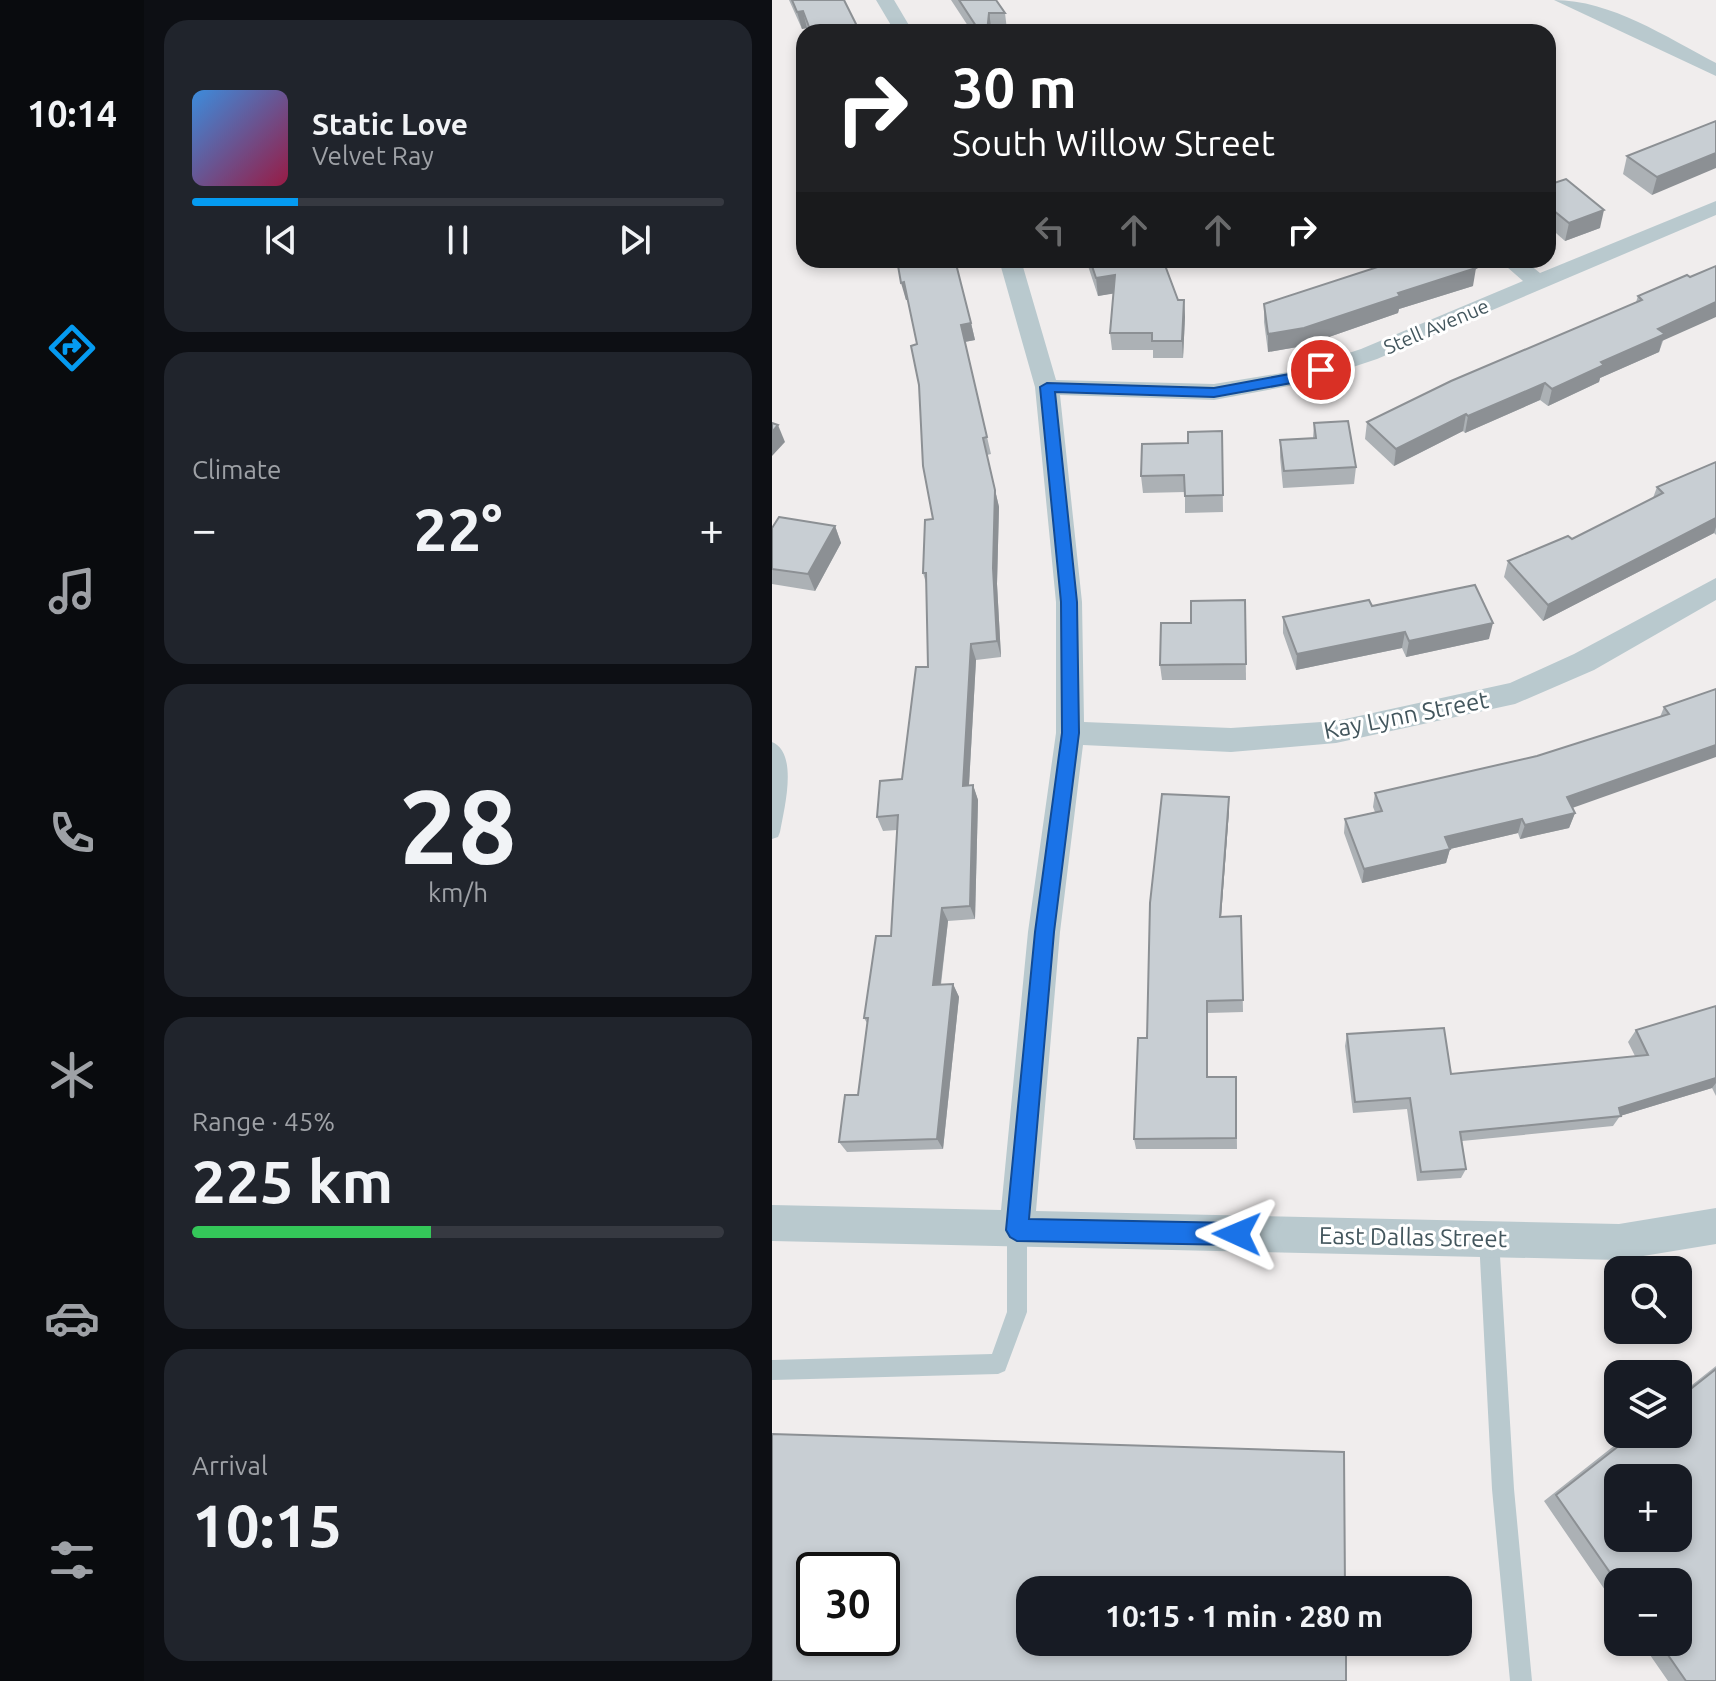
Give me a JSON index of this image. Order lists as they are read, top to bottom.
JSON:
{
  "streets": {
    "street": ["Stell Avenue", "Kay Lynn Street", "East Dallas Street"]
  },
  "page": {
    "tabs": "10:14",
    "turn": ["30 m", "South Willow Street"],
    "song": ["Static Love", "Velvet Ray"],
    "tile": [
      "Climate",
      ["28", "km/h"],
      ["Range · 45%", "225 km"],
      ["Arrival", "10:15"]
    ],
    "heat": ["−", "22°", "+"],
    "map_buttons": ["+", "−"],
    "limit": "30",
    "trip": "10:15 · 1 min · 280 m"
  }
}
